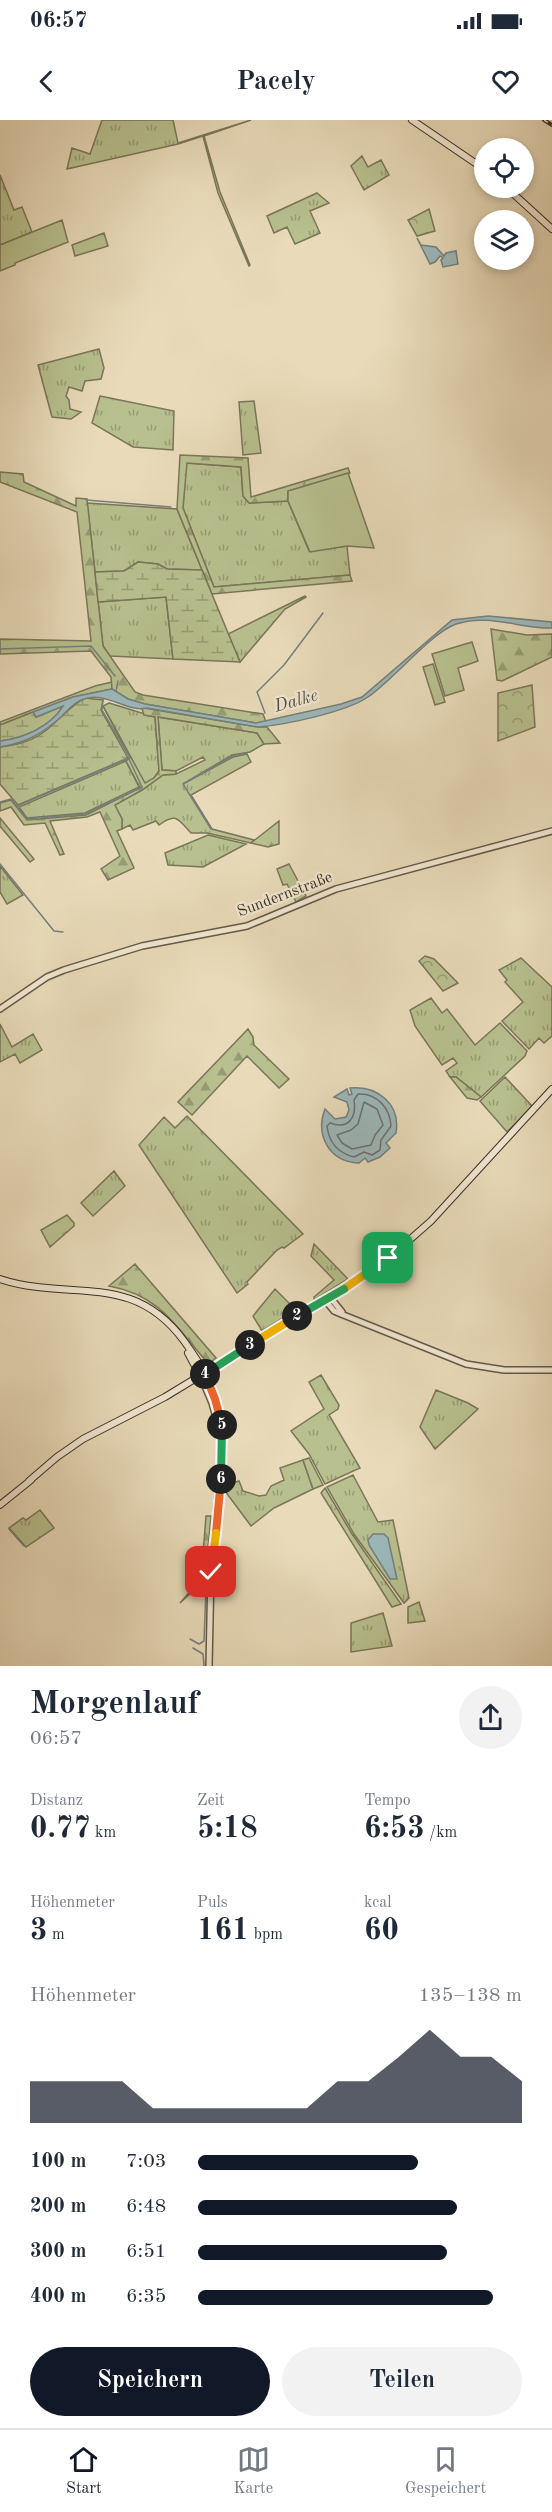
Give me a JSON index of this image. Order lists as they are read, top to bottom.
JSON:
{
  "streets": {
    "street": ["Sundernstraße"]
  },
  "water": ["Dalke"],
  "page": {
    "status": "06:57",
    "header": "Pacely",
    "pins": [
      "2",
      "3",
      "4",
      "5",
      "6"
    ],
    "heading": ["Morgenlauf", "06:57"],
    "stats": [
      ["Distanz", "0.77 km"],
      ["Zeit", "5:18"],
      ["Tempo", "6:53 /km"],
      ["Höhenmeter", "3 m"],
      ["Puls", "161 bpm"],
      ["kcal", "60"]
    ],
    "chart": ["Höhenmeter", "135–138 m"],
    "list": [
      {
        "name": "100 m",
        "note": "7:03"
      },
      {
        "name": "200 m",
        "note": "6:48"
      },
      {
        "name": "300 m",
        "note": "6:51"
      },
      {
        "name": "400 m",
        "note": "6:35"
      }
    ],
    "buttons": ["Speichern", "Teilen"],
    "tabs": ["Start", "Karte", "Gespeichert"]
  }
}
